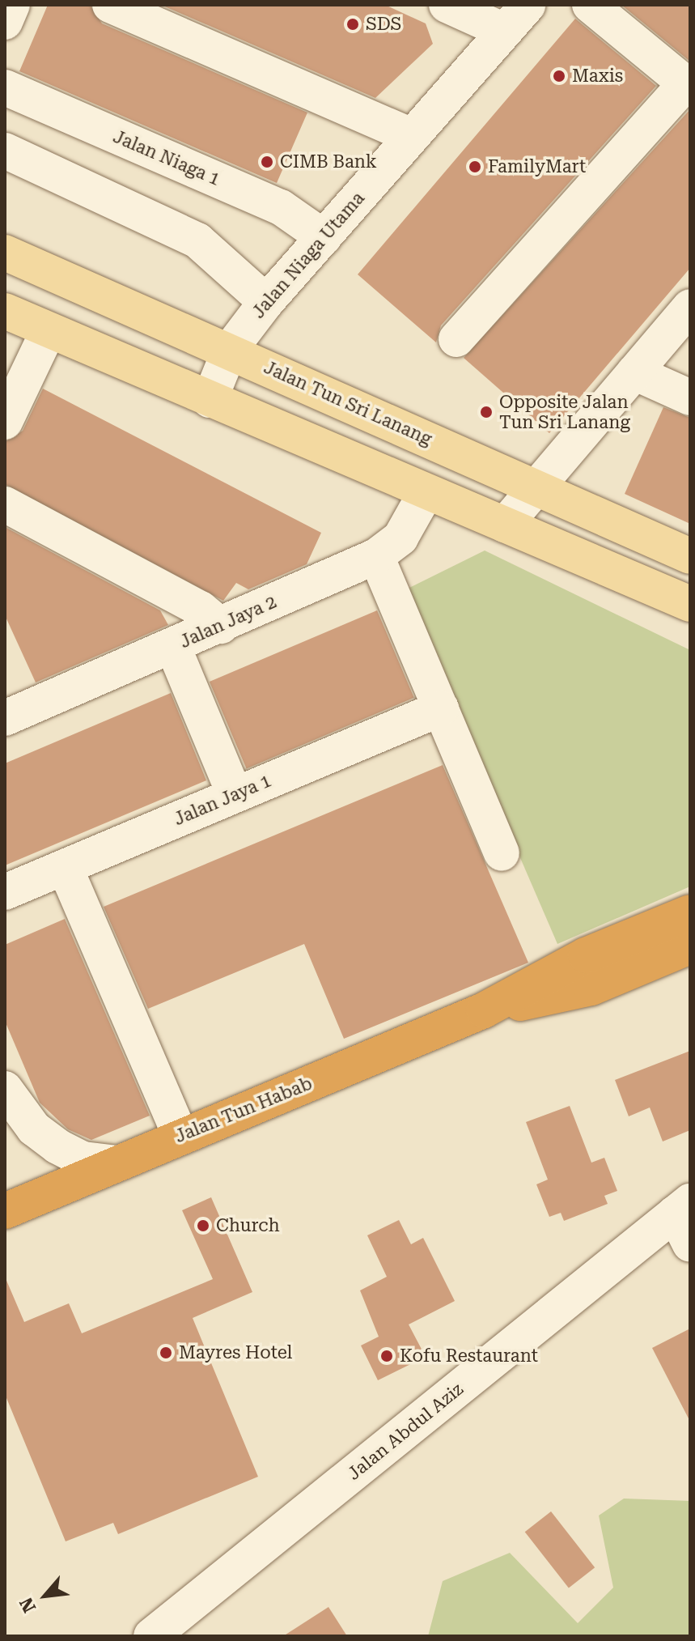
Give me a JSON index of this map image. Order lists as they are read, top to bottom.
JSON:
{
  "streets": {
    "highway": ["Jalan Tun Habab"],
    "main road": ["Jalan Tun Sri Lanang"],
    "street": [
      "Jalan Niaga 1",
      "Jalan Niaga Utama",
      "Jalan Jaya 2",
      "Jalan Jaya 1",
      "Jalan Abdul Aziz"
    ]
  },
  "crossings": [
    ["Jalan Niaga 1", "Jalan Niaga Utama"],
    ["Jalan Niaga Utama", "Jalan Tun Sri Lanang"]
  ],
  "places": [
    "SDS",
    "Maxis",
    "CIMB Bank",
    "FamilyMart",
    "Opposite Jalan Tun Sri Lanang",
    "Church",
    "Mayres Hotel",
    "Kofu Restaurant"
  ],
  "north": "bottom left"
}
